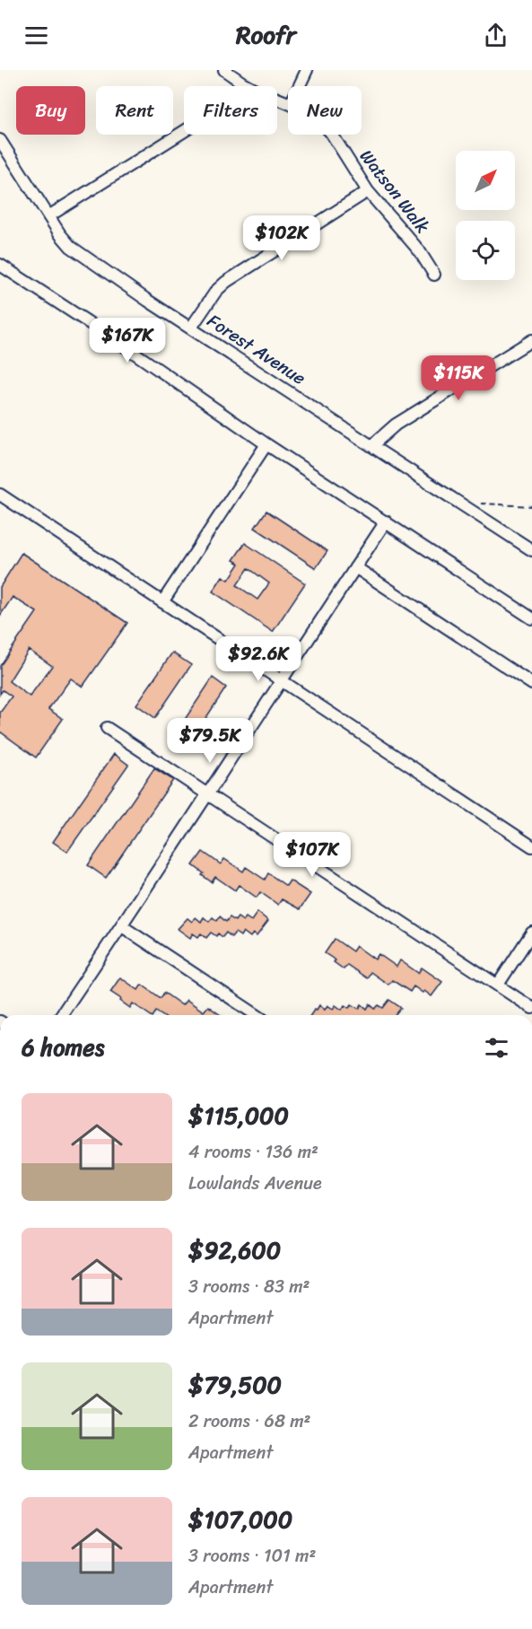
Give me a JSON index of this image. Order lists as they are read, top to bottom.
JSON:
{
  "streets": {
    "street": ["Watson Walk", "Forest Avenue"]
  },
  "north": "top right",
  "page": {
    "header": "Roofr",
    "chip": [
      "Buy",
      "Rent",
      "Filters",
      "New"
    ],
    "price": [
      "$102K",
      "$167K",
      "$115K",
      "$92.6K",
      "$79.5K",
      "$107K"
    ],
    "heading": "6 homes",
    "list": [
      {
        "name": "$115,000",
        "note": "4 rooms · 136 m² · Lowlands Avenue"
      },
      {
        "name": "$92,600",
        "note": "3 rooms · 83 m² · Apartment"
      },
      {
        "name": "$79,500",
        "note": "2 rooms · 68 m² · Apartment"
      },
      {
        "name": "$107,000",
        "note": "3 rooms · 101 m² · Apartment"
      }
    ]
  }
}
